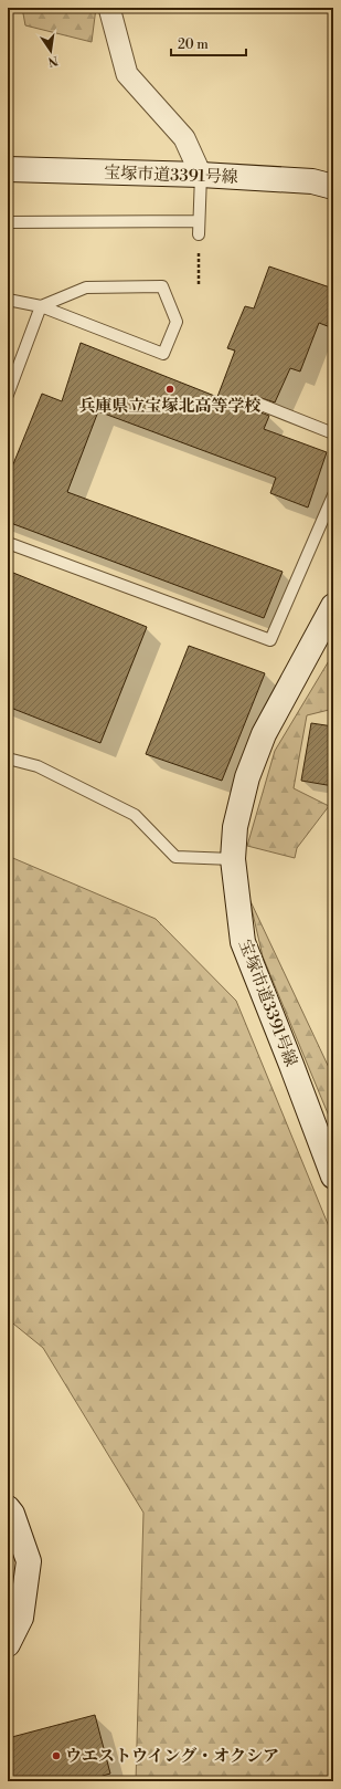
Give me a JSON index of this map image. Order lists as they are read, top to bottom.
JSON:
{
  "streets": {
    "street": ["宝塚市道3391号線"]
  },
  "places": ["兵庫県立宝塚北高等学校", "ウエストウイング・オクシア"],
  "scale_bar": "20 m",
  "north": "bottom"
}
